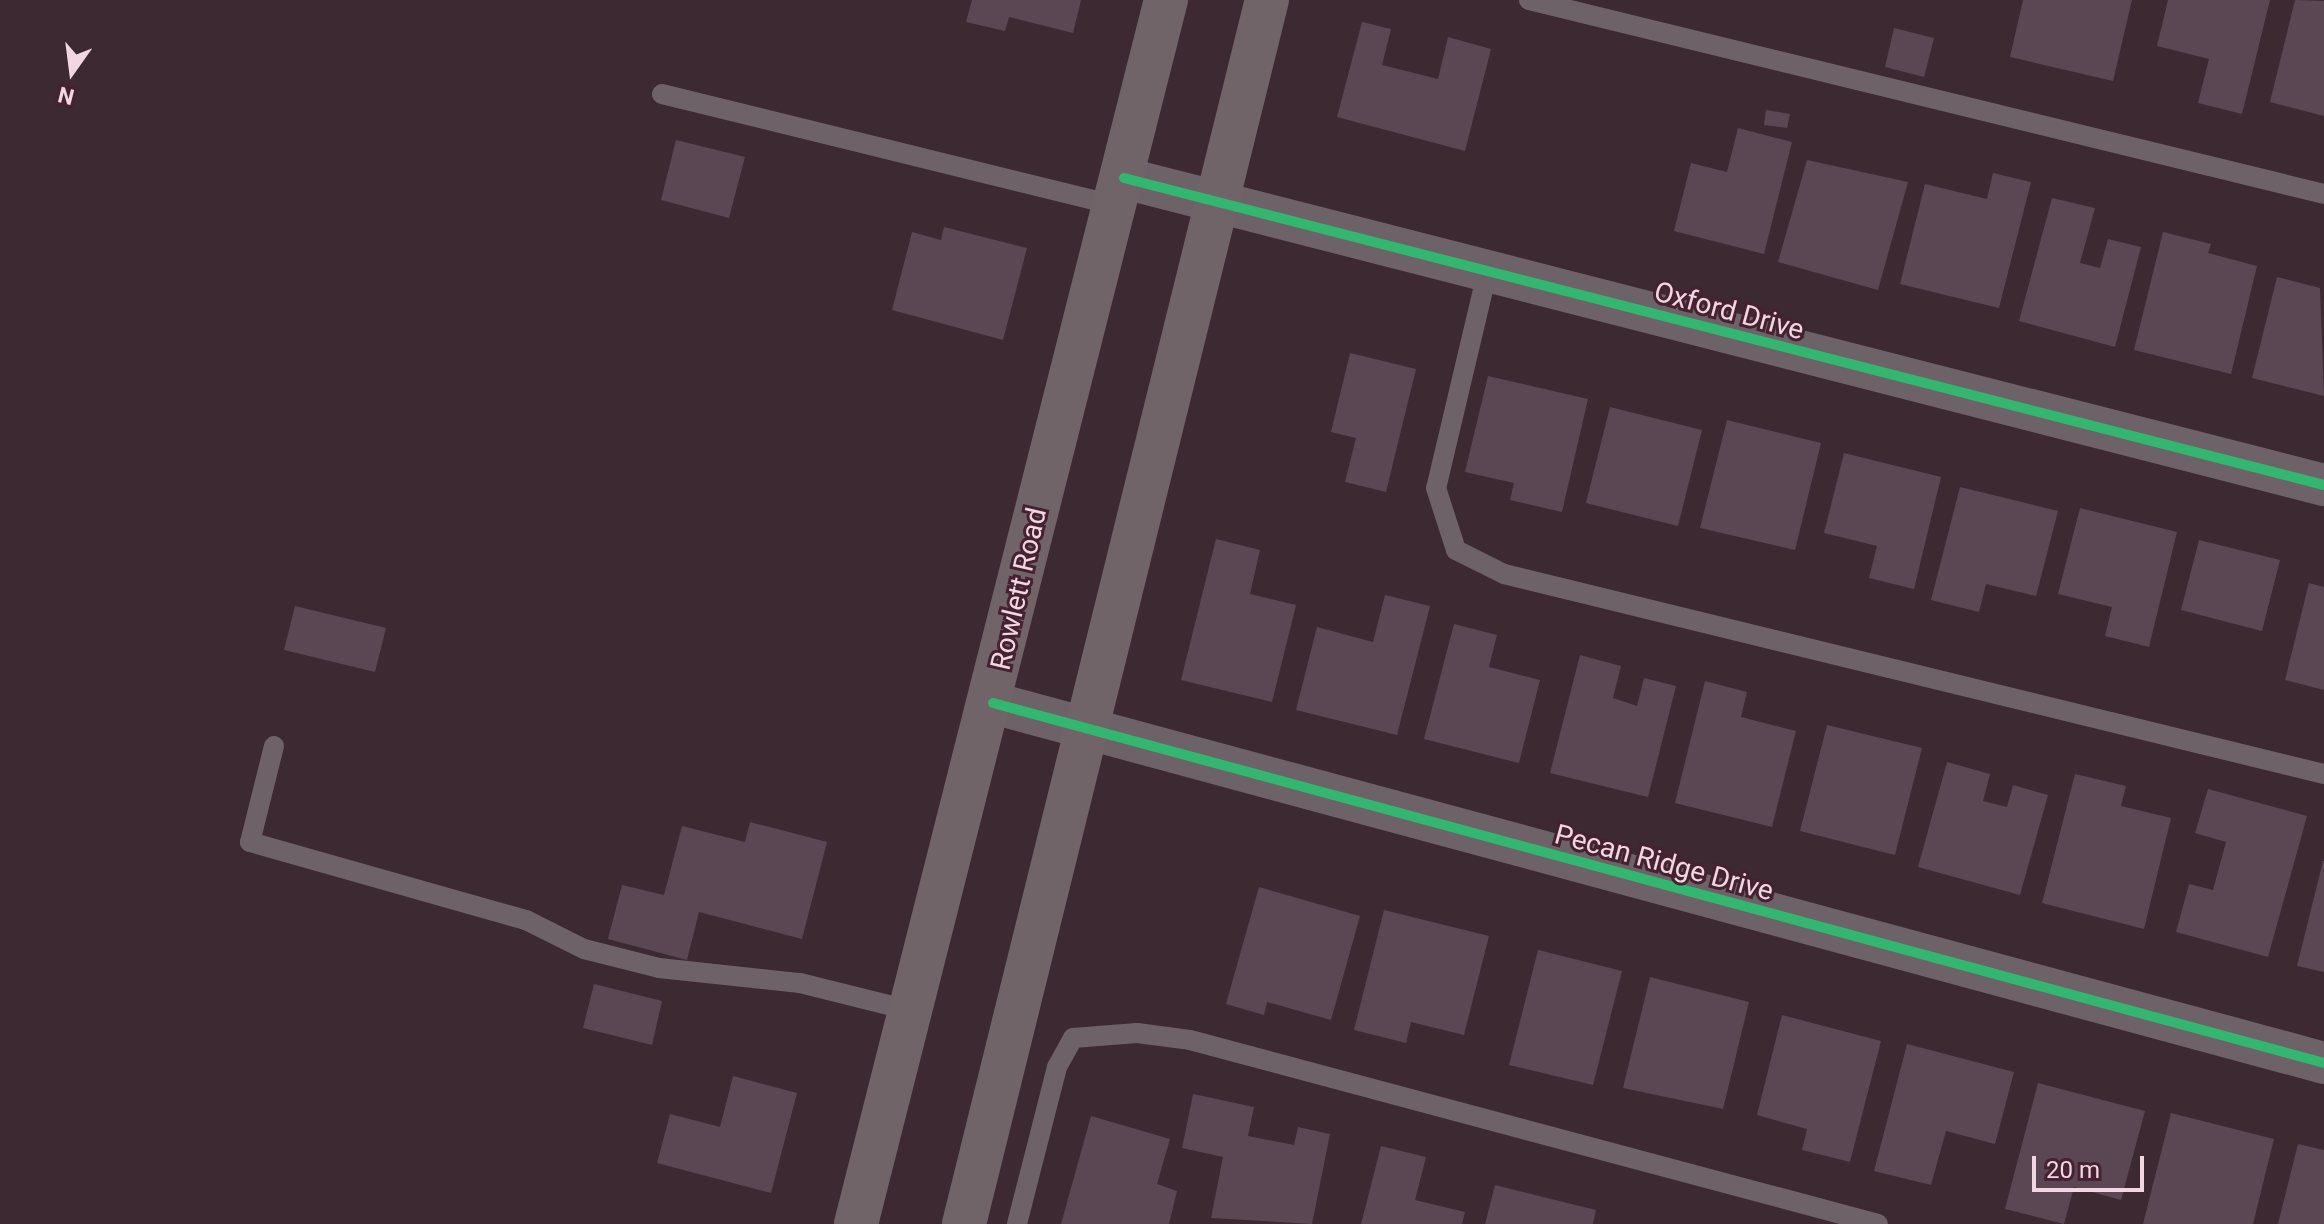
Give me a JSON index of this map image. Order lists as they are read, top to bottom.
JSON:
{
  "streets": {
    "main road": ["Rowlett Road"],
    "street": ["Oxford Drive", "Pecan Ridge Drive"]
  },
  "crossings": [
    ["Oxford Drive", "Rowlett Road"],
    ["Rowlett Road", "Pecan Ridge Drive"]
  ],
  "scale_bar": "20 m",
  "north": "bottom"
}
